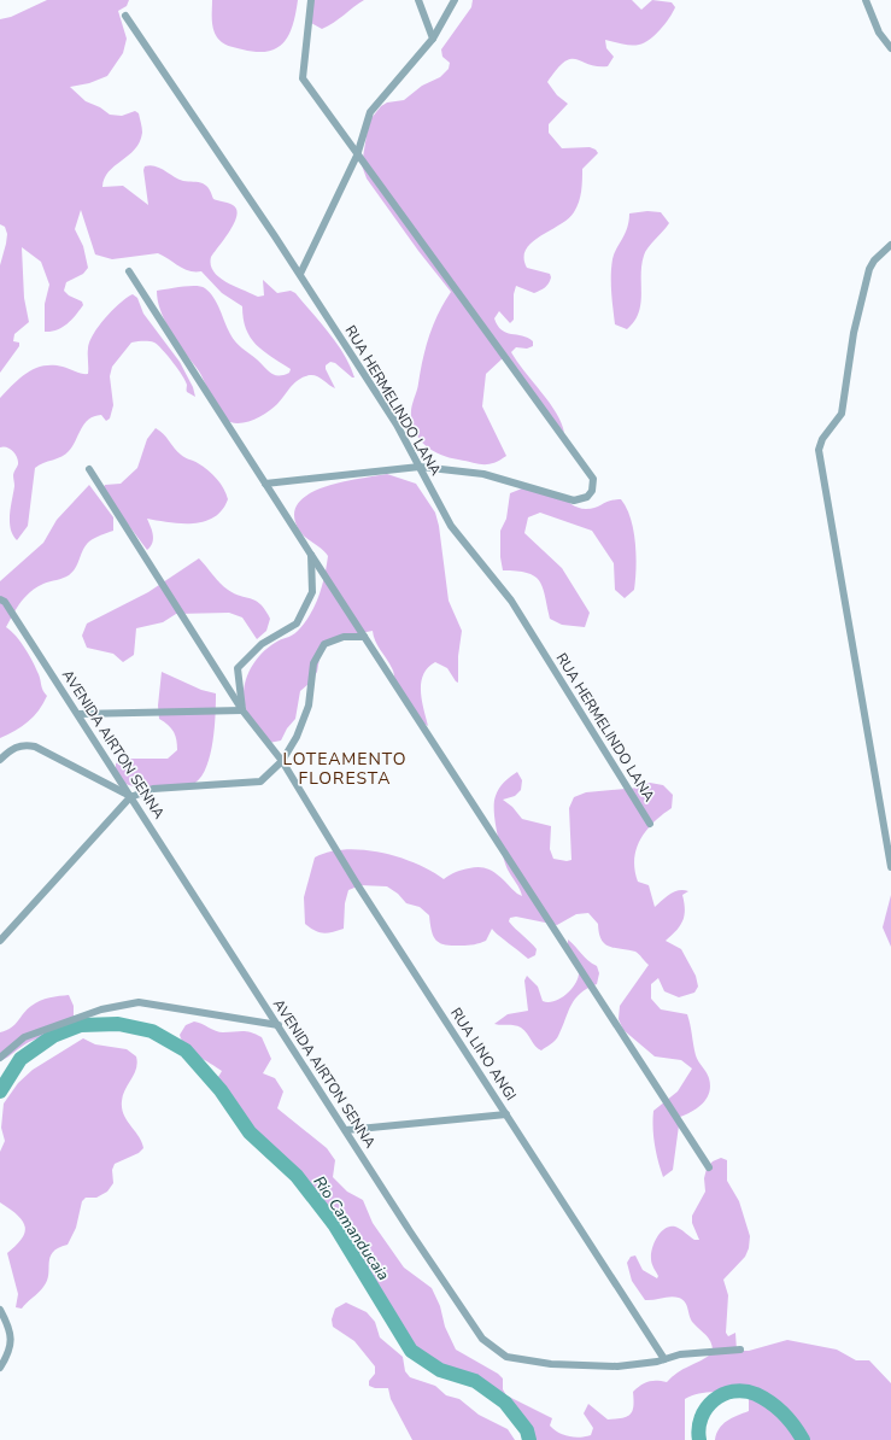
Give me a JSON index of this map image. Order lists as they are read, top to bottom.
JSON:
{
  "streets": {
    "street": ["RUA HERMELINDO LANA", "AVENIDA AIRTON SENNA", "RUA LINO ANGI"]
  },
  "crossings": [
    ["AVENIDA AIRTON SENNA", "RUA LINO ANGI"]
  ],
  "districts": ["LOTEAMENTO FLORESTA"],
  "water": ["Rio Camanducaia"]
}
